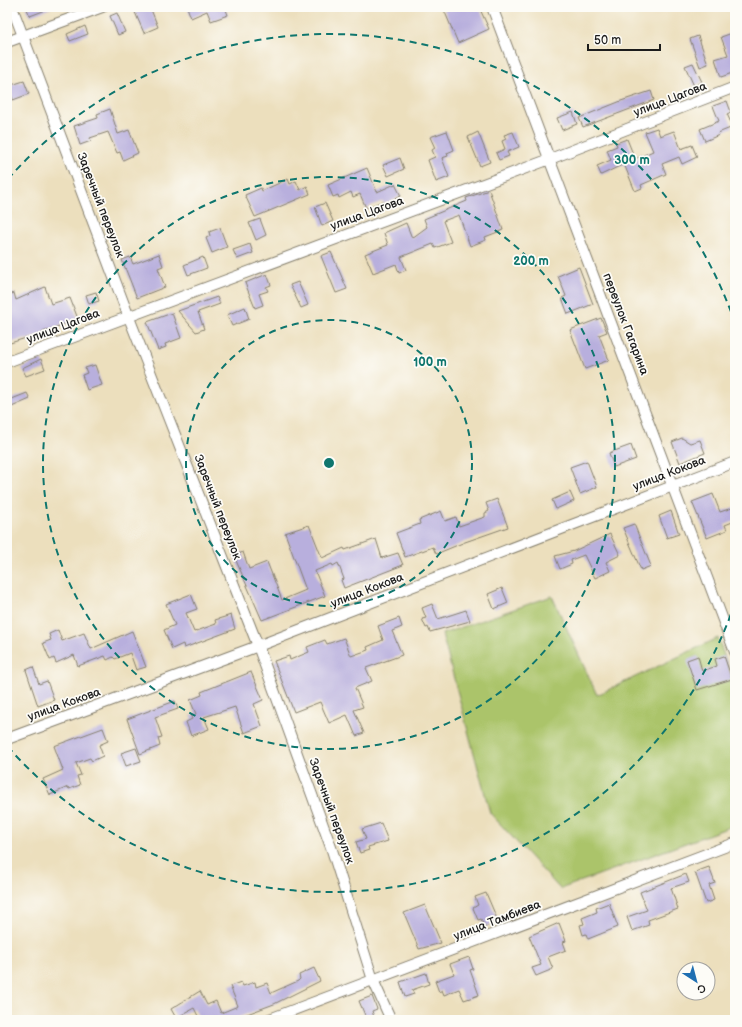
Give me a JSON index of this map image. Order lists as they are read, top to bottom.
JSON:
{
  "streets": {
    "street": [
      "улица Цагова",
      "Заречный переулок",
      "переулок Гагарина",
      "улица Кокова",
      "улица Тамбиева"
    ]
  },
  "crossings": [
    ["улица Цагова", "Заречный переулок"],
    ["улица Цагова", "переулок Гагарина"],
    ["Заречный переулок", "улица Кокова"],
    ["Заречный переулок", "улица Тамбиева"],
    ["переулок Гагарина", "улица Кокова"]
  ],
  "scale_bar": "50 m",
  "north": "bottom right",
  "rings": ["300 m", "200 m", "100 m"]
}
